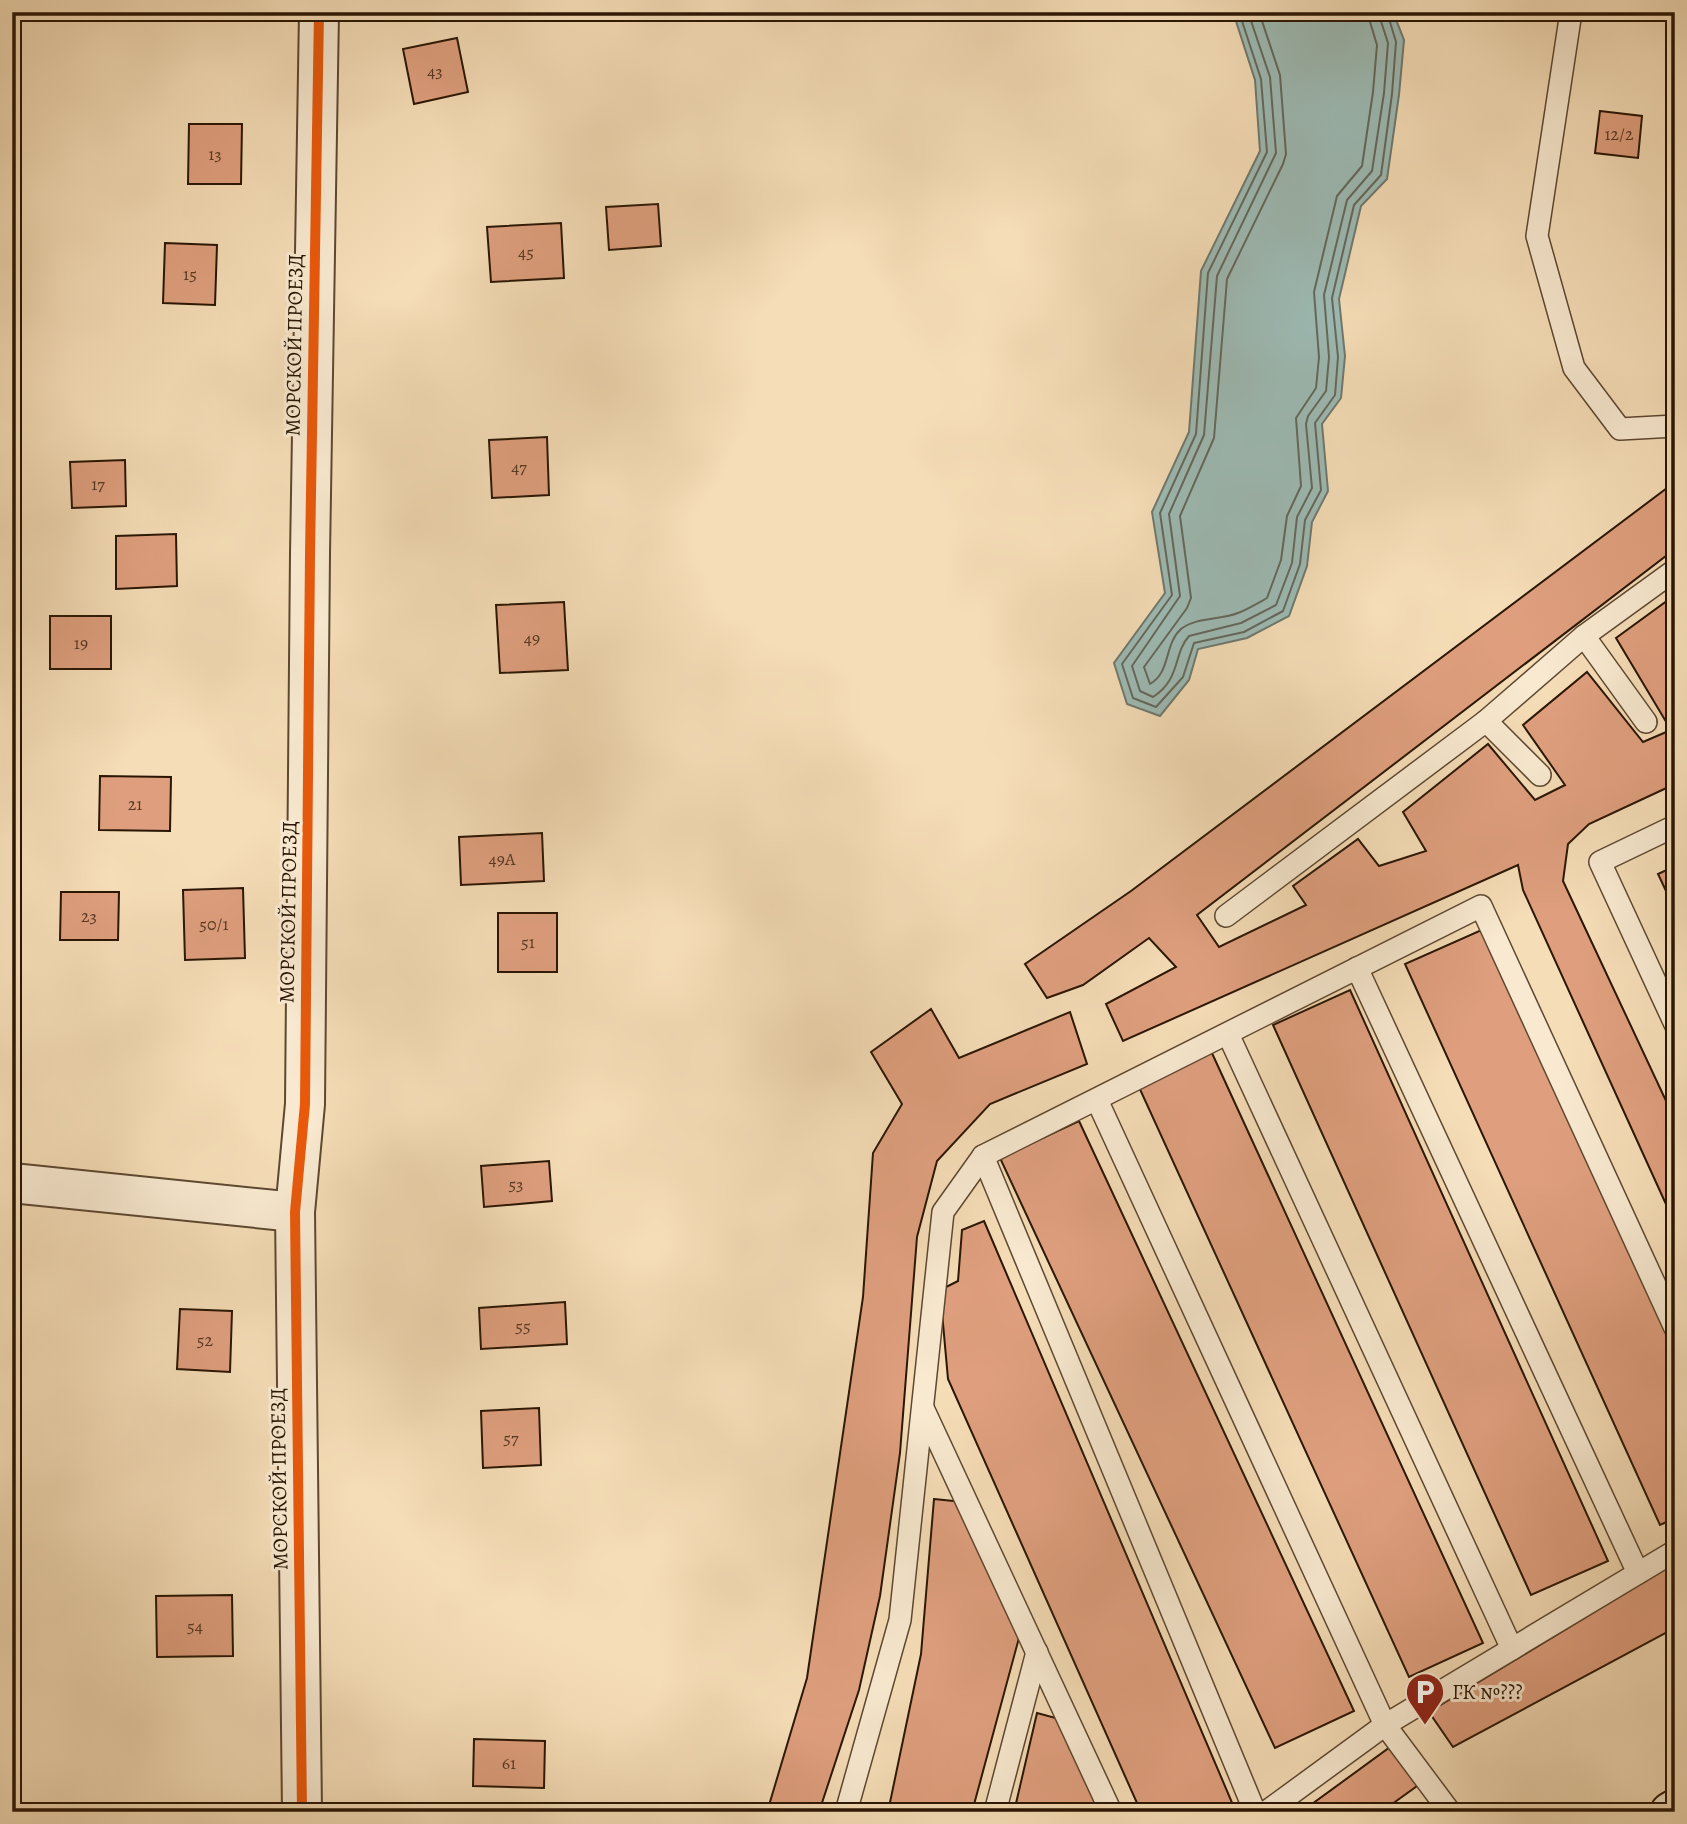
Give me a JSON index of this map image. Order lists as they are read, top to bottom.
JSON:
{
  "streets": {
    "street": ["МОРСКОЙ ПРОЕЗД"]
  },
  "places": {
    "parking": ["ГК №???"]
  },
  "house_numbers": [
    "43",
    "12/2",
    "13",
    "45",
    "15",
    "47",
    "17",
    "49",
    "19",
    "21",
    "49А",
    "23",
    "50/1",
    "51",
    "53",
    "55",
    "52",
    "57",
    "54",
    "61"
  ]
}
